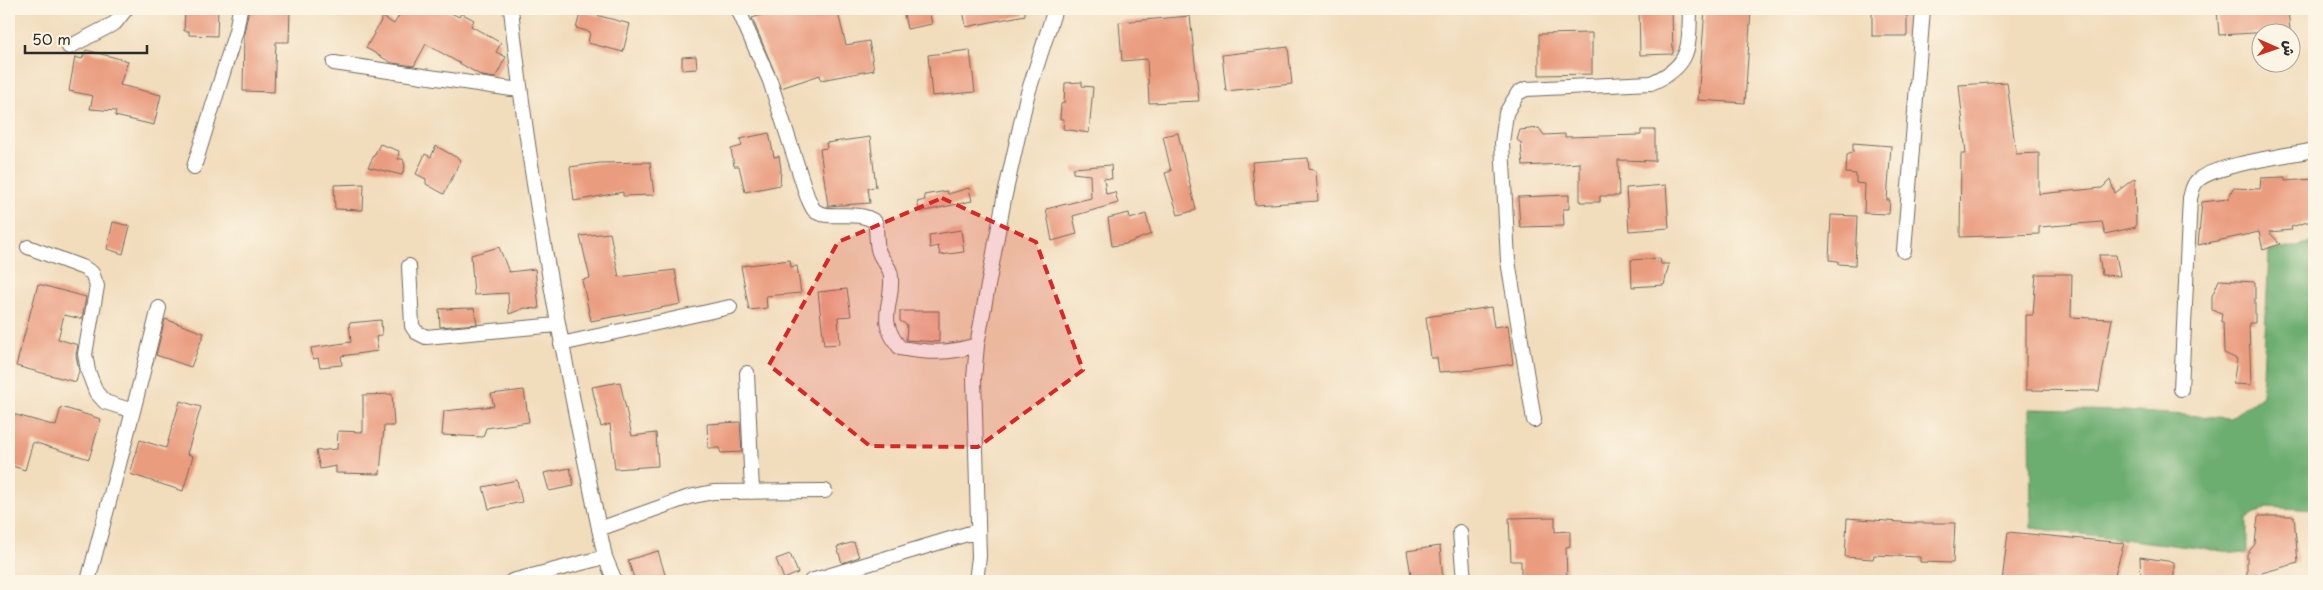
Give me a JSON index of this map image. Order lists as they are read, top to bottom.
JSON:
{
  "scale_bar": "50 m",
  "north": "right"
}
